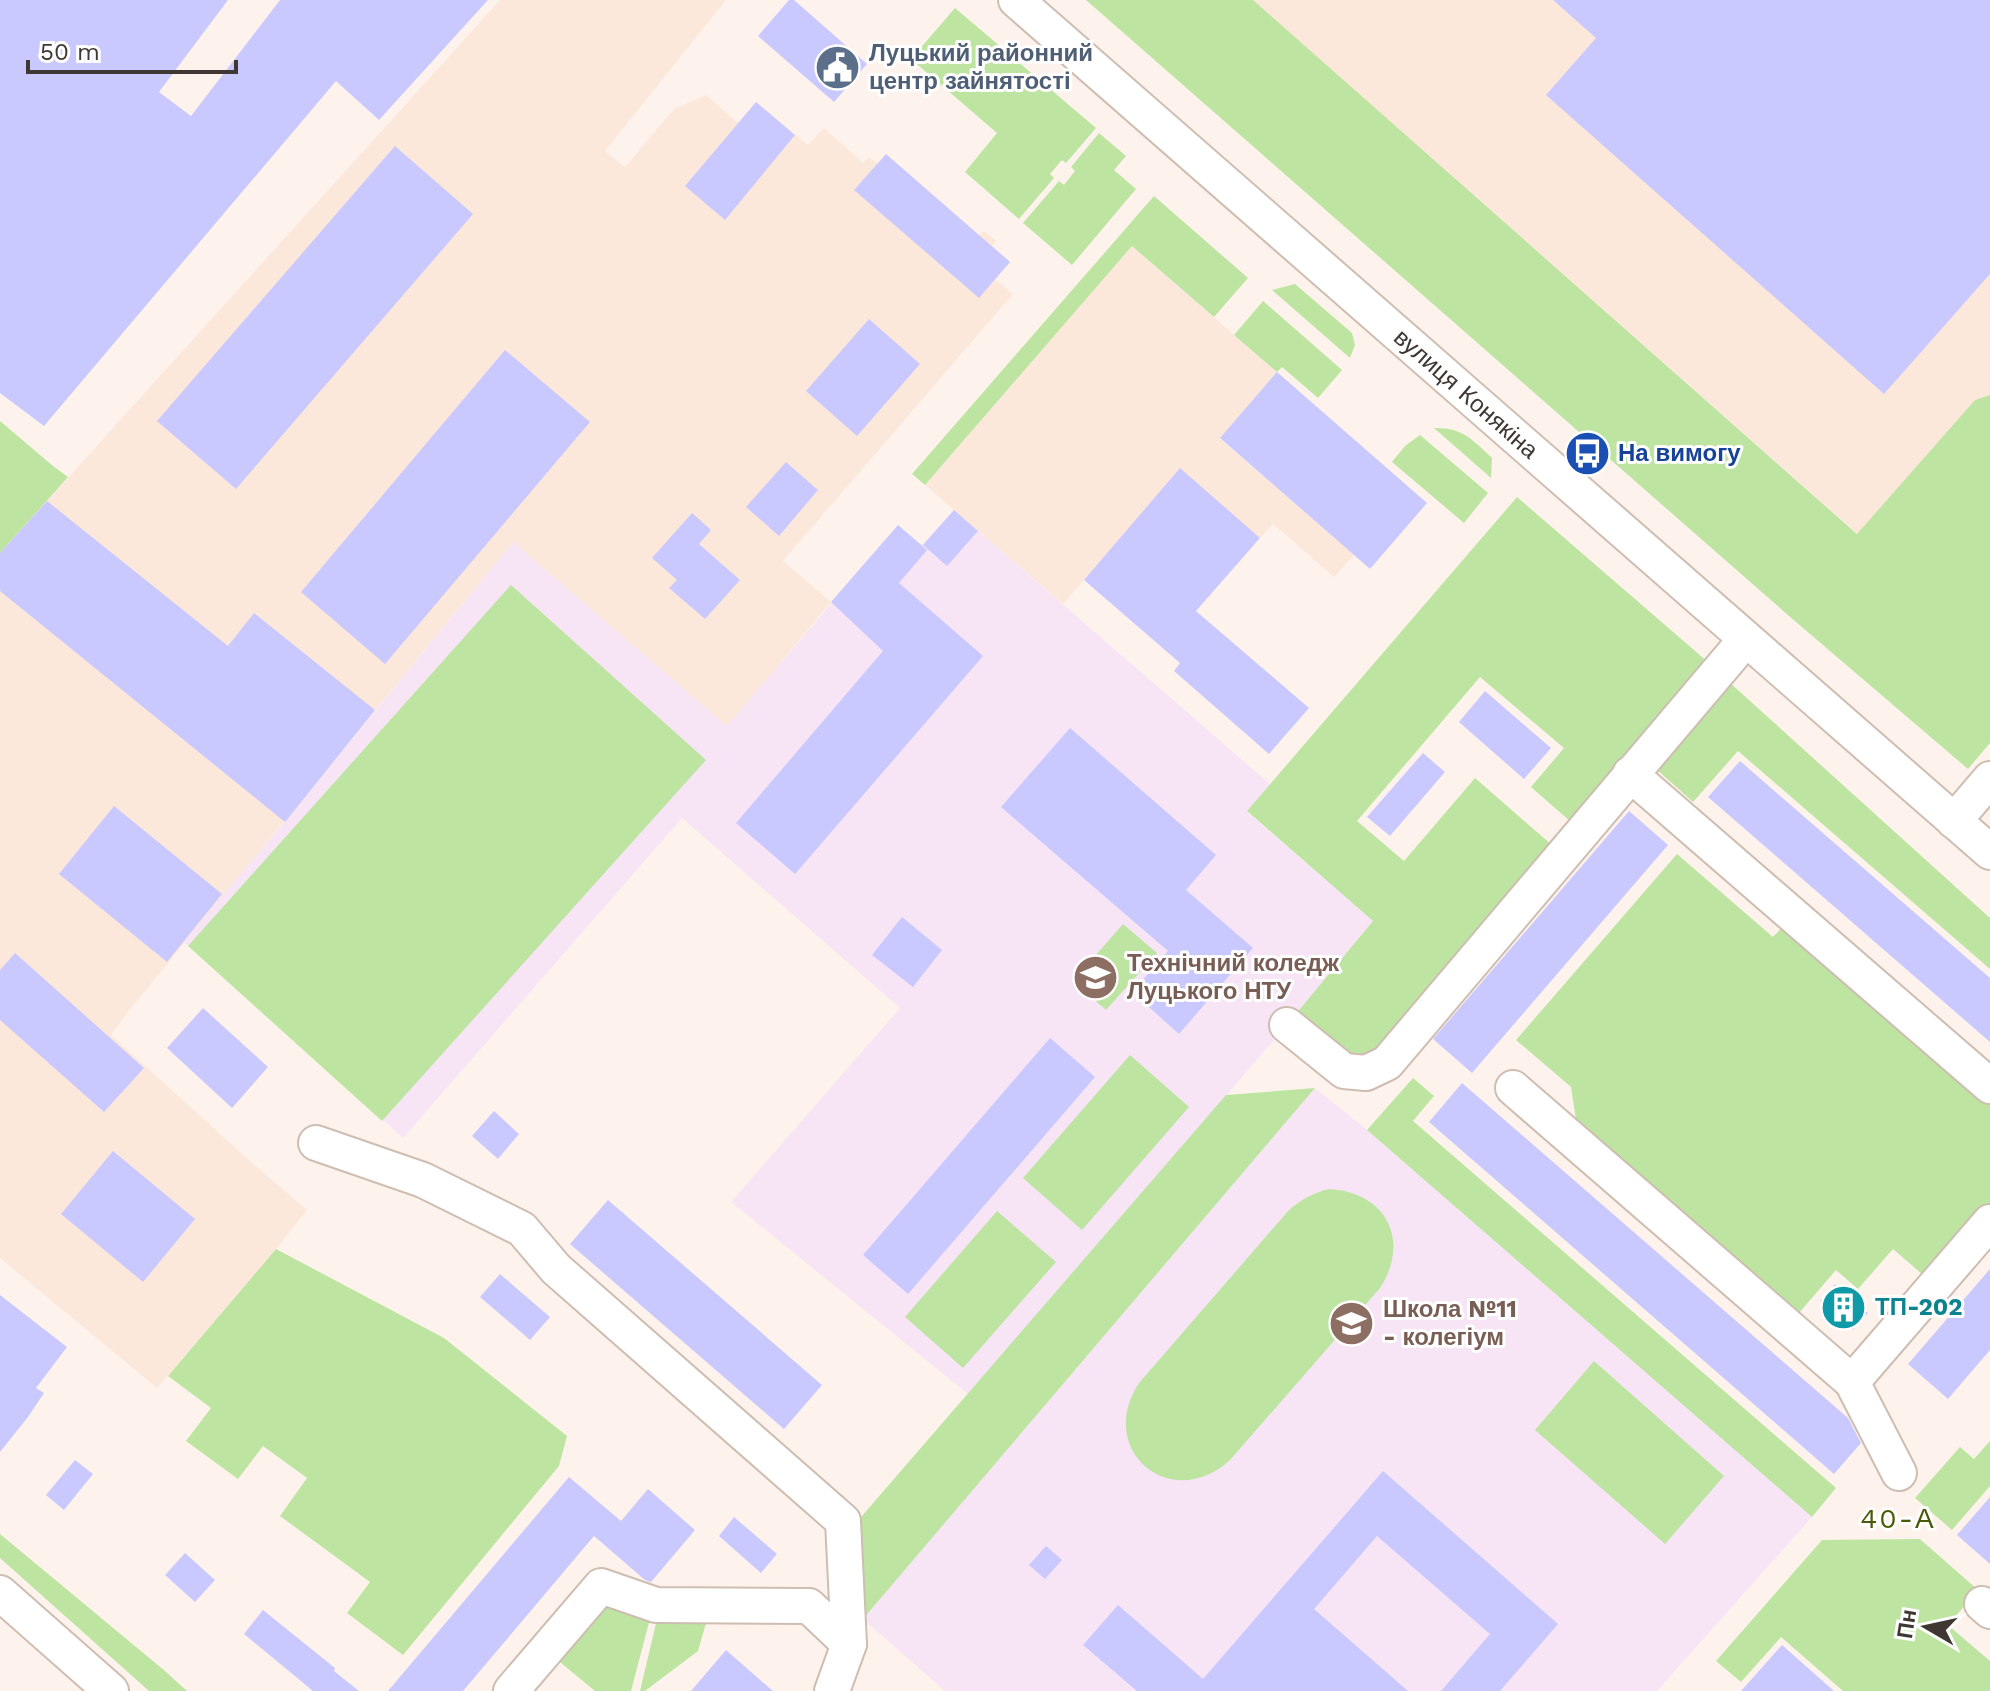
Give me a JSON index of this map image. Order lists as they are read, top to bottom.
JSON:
{
  "streets": {
    "street": ["вулиця Конякіна"]
  },
  "districts": ["40-А"],
  "places": {
    "public building": ["Луцький районний центр зайнятості"],
    "bus stop": ["На вимогу"],
    "school or university": ["Технічний коледж Луцького НТУ", "Школа №11 - колегіум"],
    "building": ["ТП-202"]
  },
  "scale_bar": "50 m",
  "north": "left"
}
